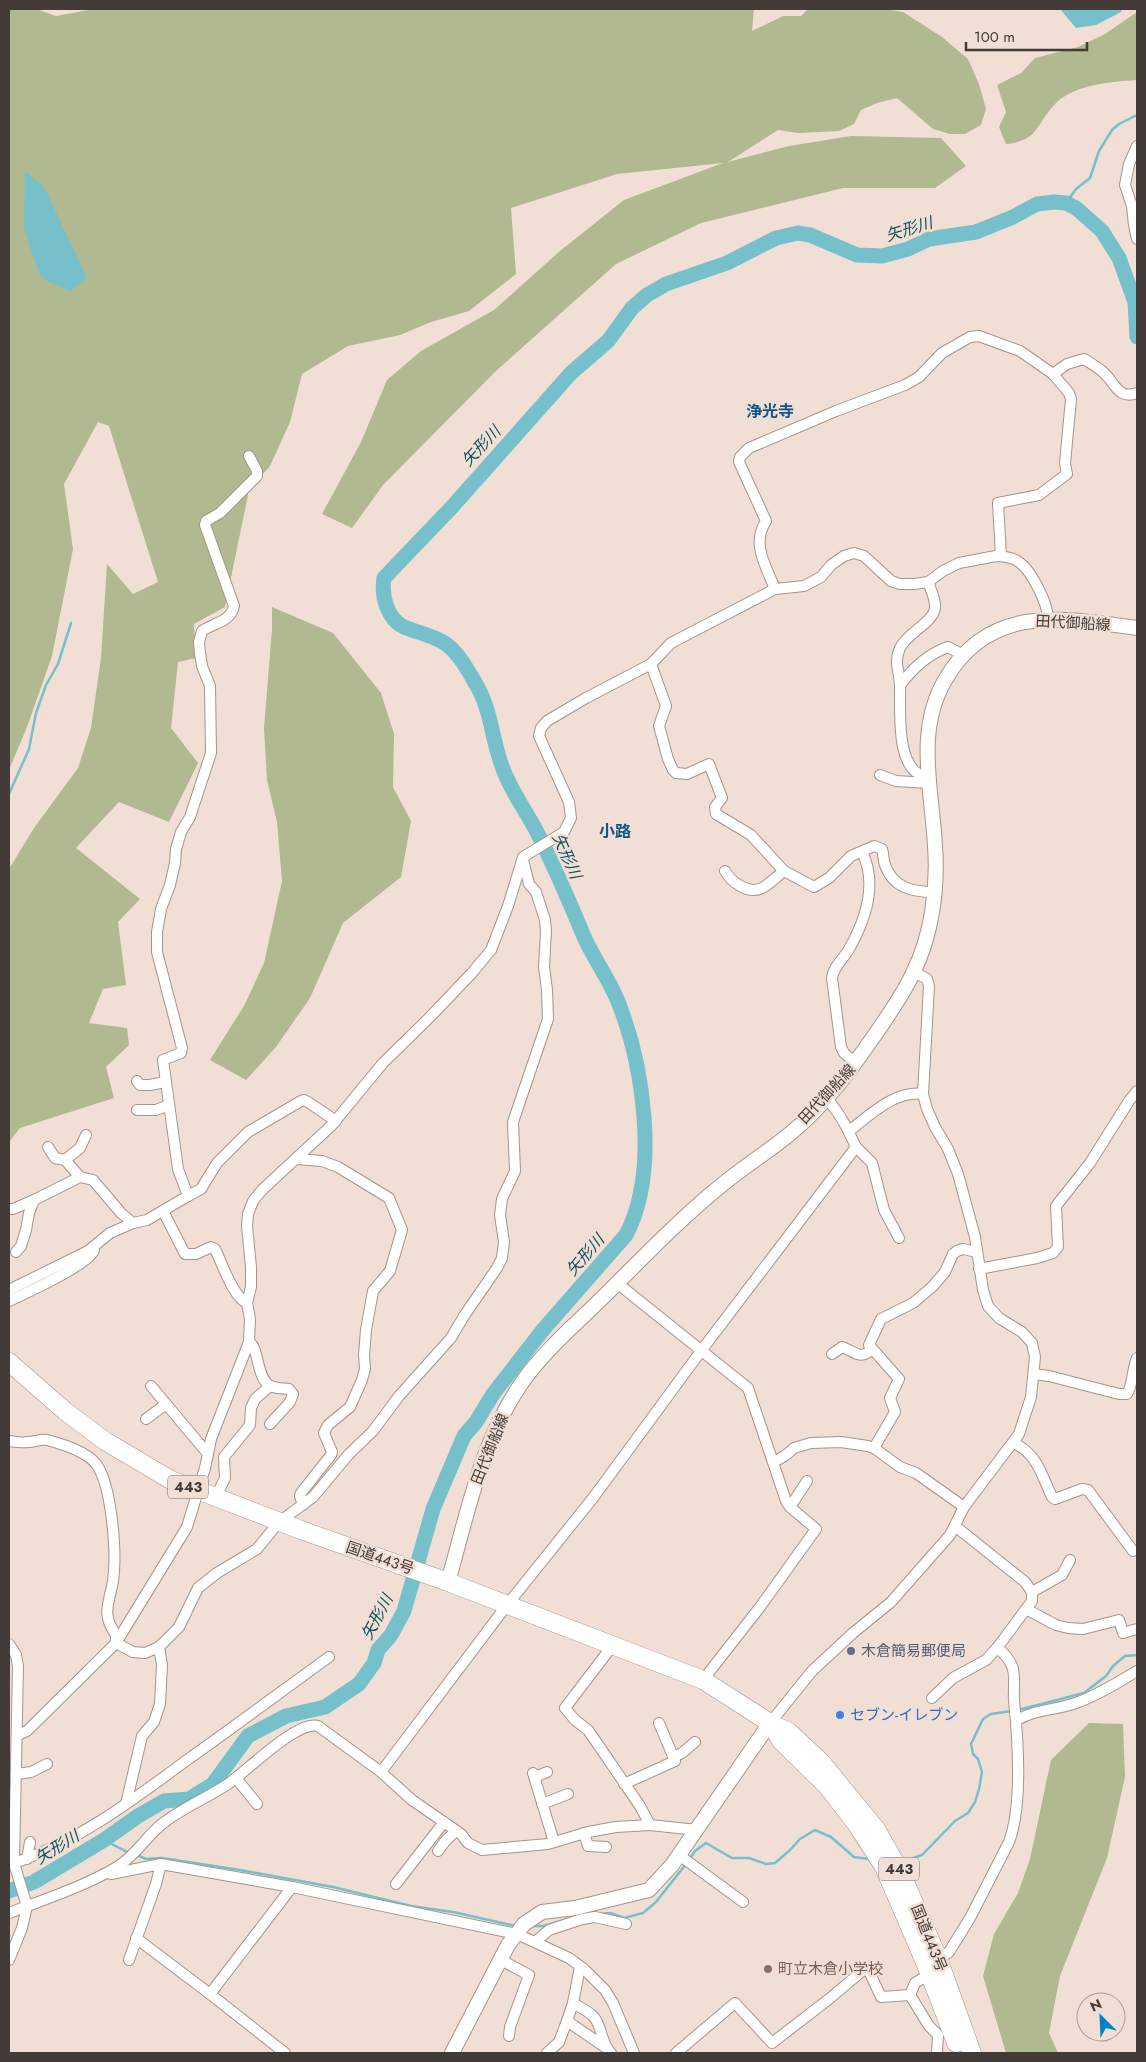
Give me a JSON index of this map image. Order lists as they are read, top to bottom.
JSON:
{
  "streets": {
    "highway": ["443", "国道443号"],
    "main road": ["田代御船線"]
  },
  "crossings": [
    ["田代御船線", "国道443号"]
  ],
  "districts": ["浄光寺", "小路"],
  "water": ["矢形川"],
  "places": ["木倉簡易郵便局", "セブン-イレブン", "町立木倉小学校"],
  "scale_bar": "100 m",
  "north": "top left"
}
